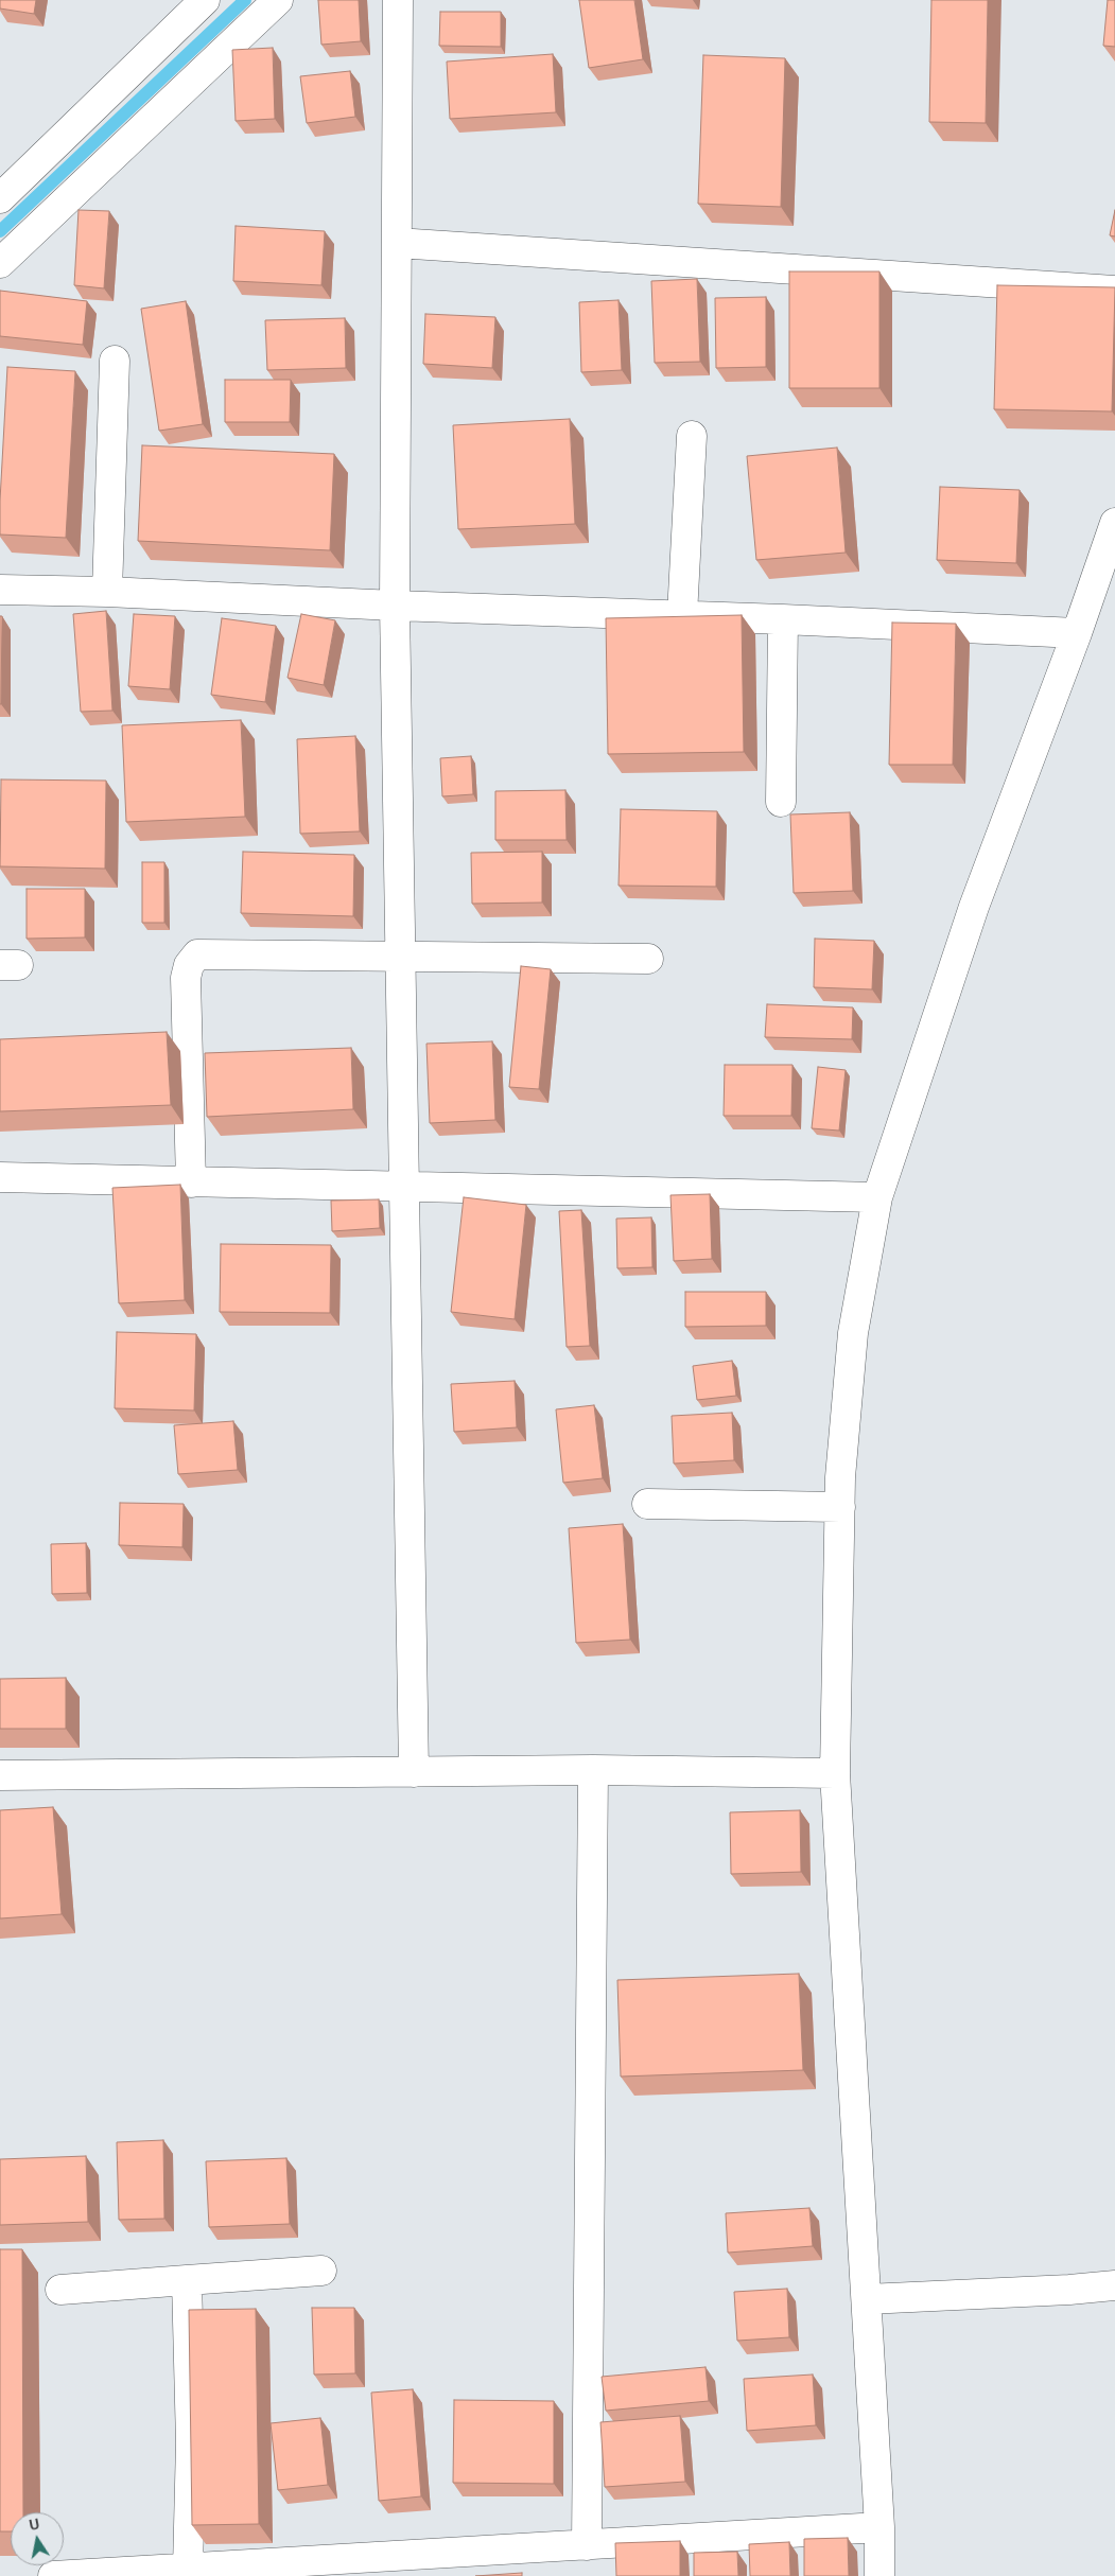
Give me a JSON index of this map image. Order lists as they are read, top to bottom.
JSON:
{
  "north": "top"
}
